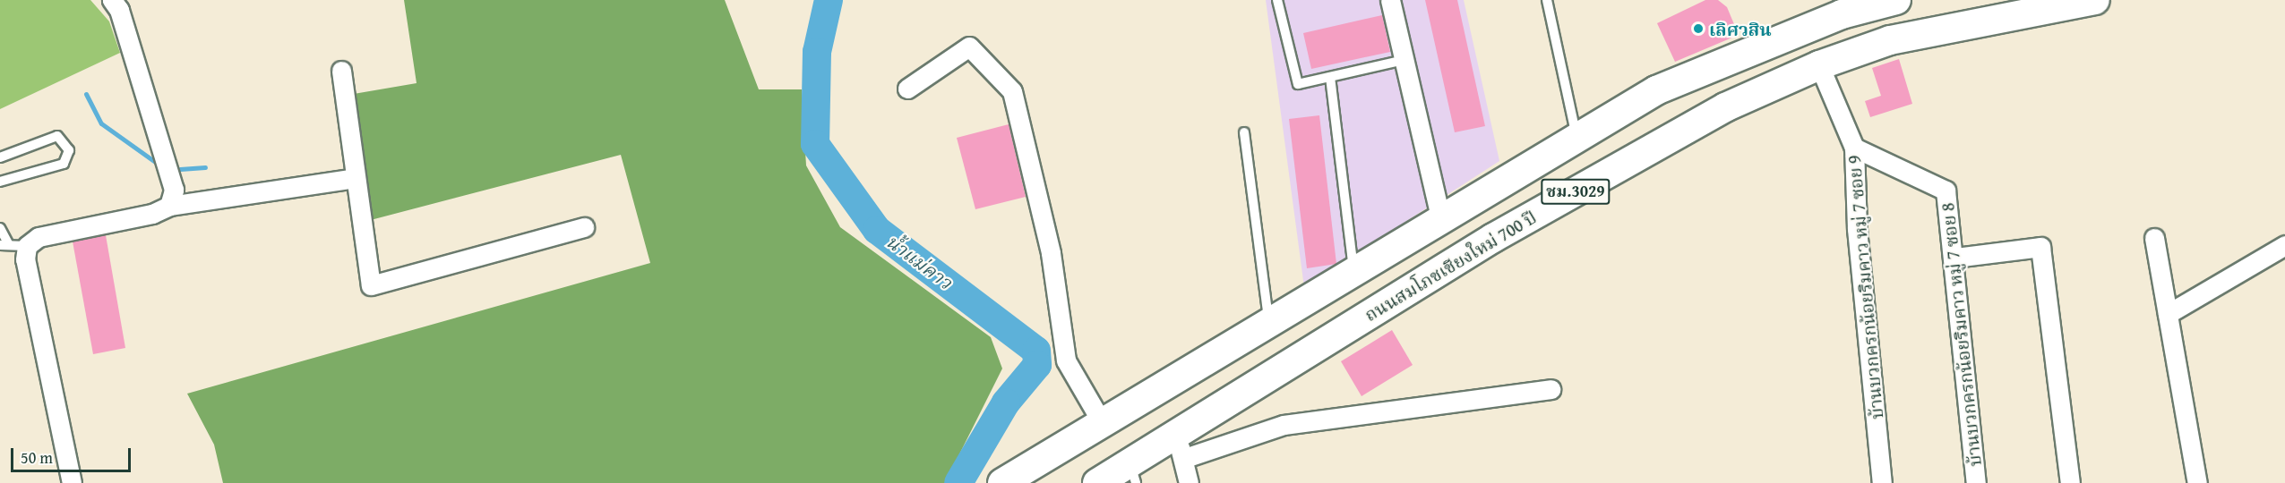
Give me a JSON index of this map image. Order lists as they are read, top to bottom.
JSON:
{
  "streets": {
    "main road": ["ชม.3029", "ถนนสมโภชเชียงใหม่ 700 ปี"],
    "street": ["บ้านบวกครกน้อยริมคาว หมู่ 7 ซอย 9", "บ้านบวกครกน้อยริมคาว หมู่ 7 ซอย 8"]
  },
  "crossings": [
    ["ถนนสมโภชเชียงใหม่ 700 ปี", "บ้านบวกครกน้อยริมคาว หมู่ 7 ซอย 9"],
    ["บ้านบวกครกน้อยริมคาว หมู่ 7 ซอย 9", "บ้านบวกครกน้อยริมคาว หมู่ 7 ซอย 8"]
  ],
  "water": ["น้ำแม่คาว"],
  "places": ["เลิศวสิน"],
  "scale_bar": "50 m"
}
